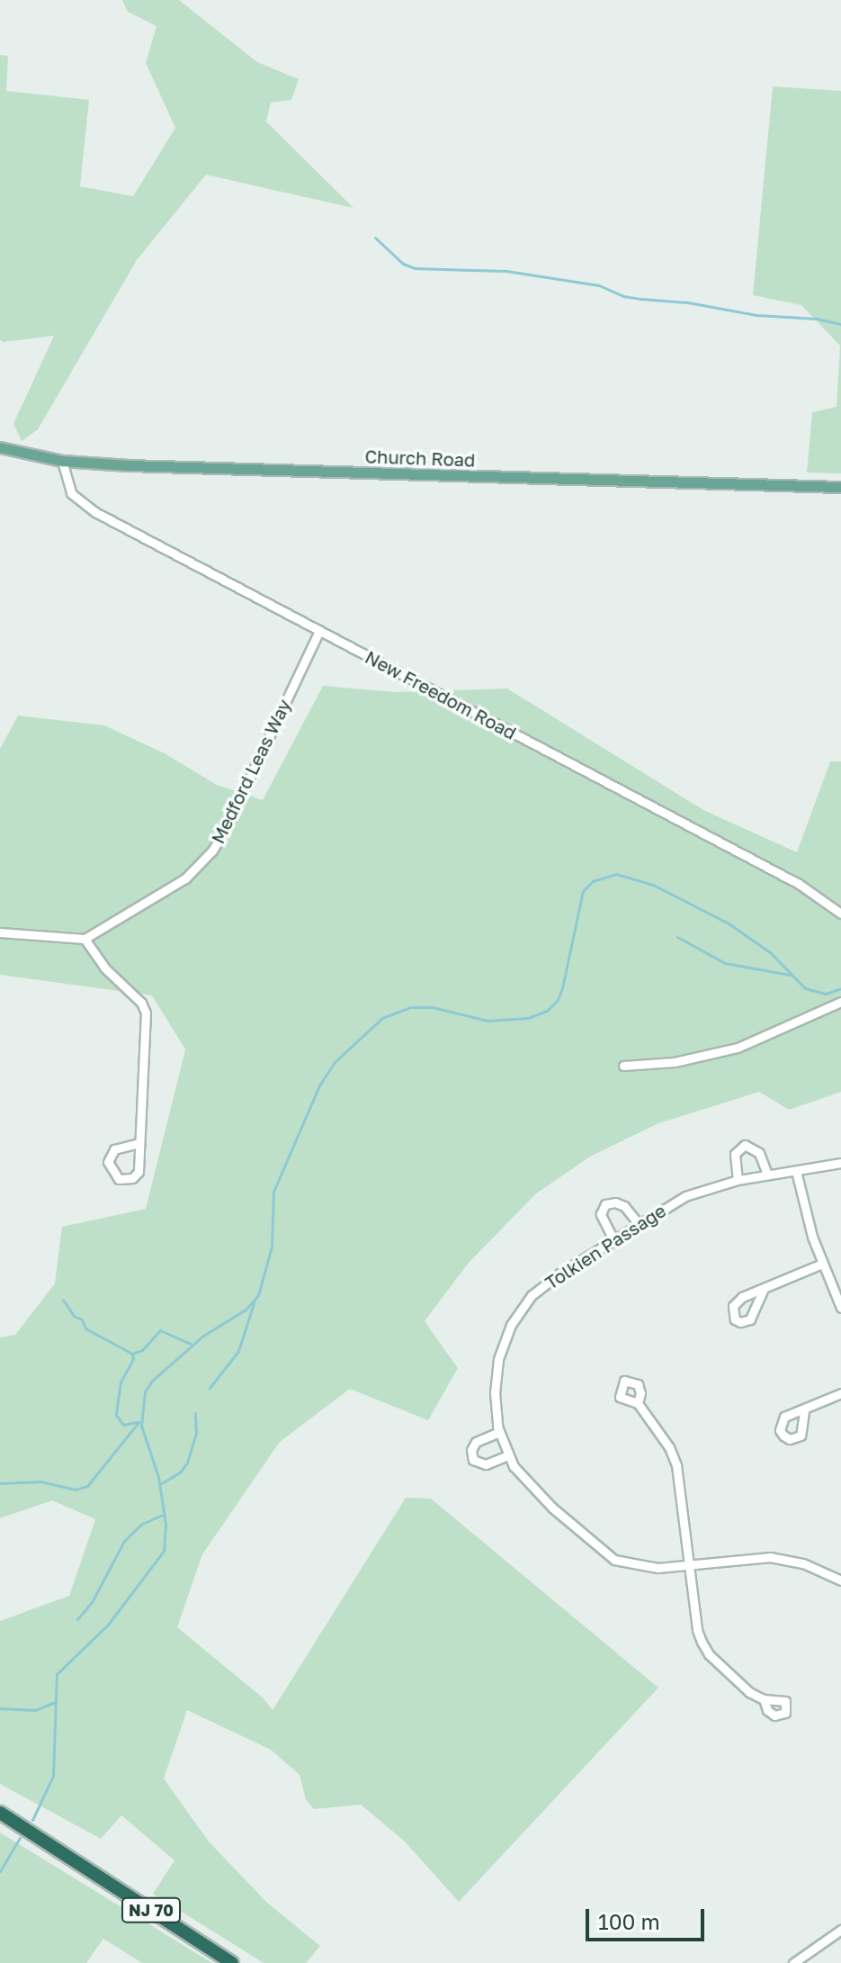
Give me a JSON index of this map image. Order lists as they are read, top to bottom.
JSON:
{
  "streets": {
    "highway": ["NJ 70"],
    "main road": ["Church Road"],
    "street": ["New Freedom Road", "Medford Leas Way", "Tolkien Passage"]
  },
  "crossings": [
    ["Church Road", "New Freedom Road"],
    ["New Freedom Road", "Medford Leas Way"]
  ],
  "scale_bar": "100 m"
}
